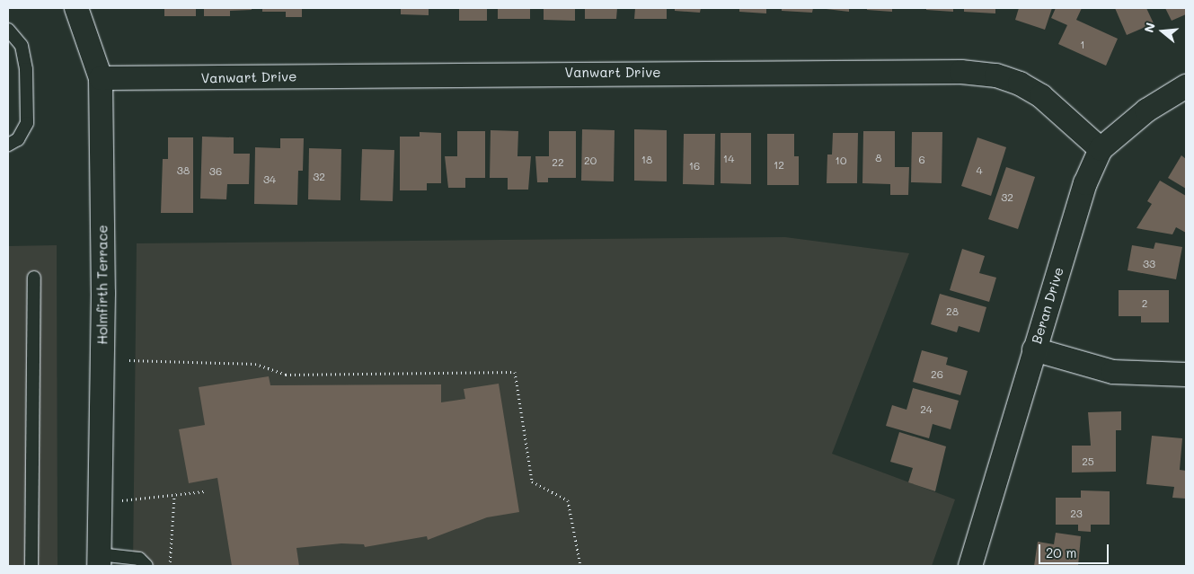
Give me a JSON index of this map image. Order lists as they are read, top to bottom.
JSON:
{
  "streets": {
    "street": ["Vanwart Drive", "Holmfirth Terrace", "Beran Drive"]
  },
  "crossings": [
    ["Vanwart Drive", "Holmfirth Terrace"],
    ["Vanwart Drive", "Beran Drive"]
  ],
  "house_numbers": [
    "1",
    "8",
    "14",
    "18",
    "6",
    "20",
    "10",
    "22",
    "12",
    "16",
    "38",
    "4",
    "36",
    "32",
    "34",
    "32",
    "33",
    "2",
    "28",
    "26",
    "24",
    "25",
    "23"
  ],
  "scale_bar": "20 m",
  "north": "left"
}
